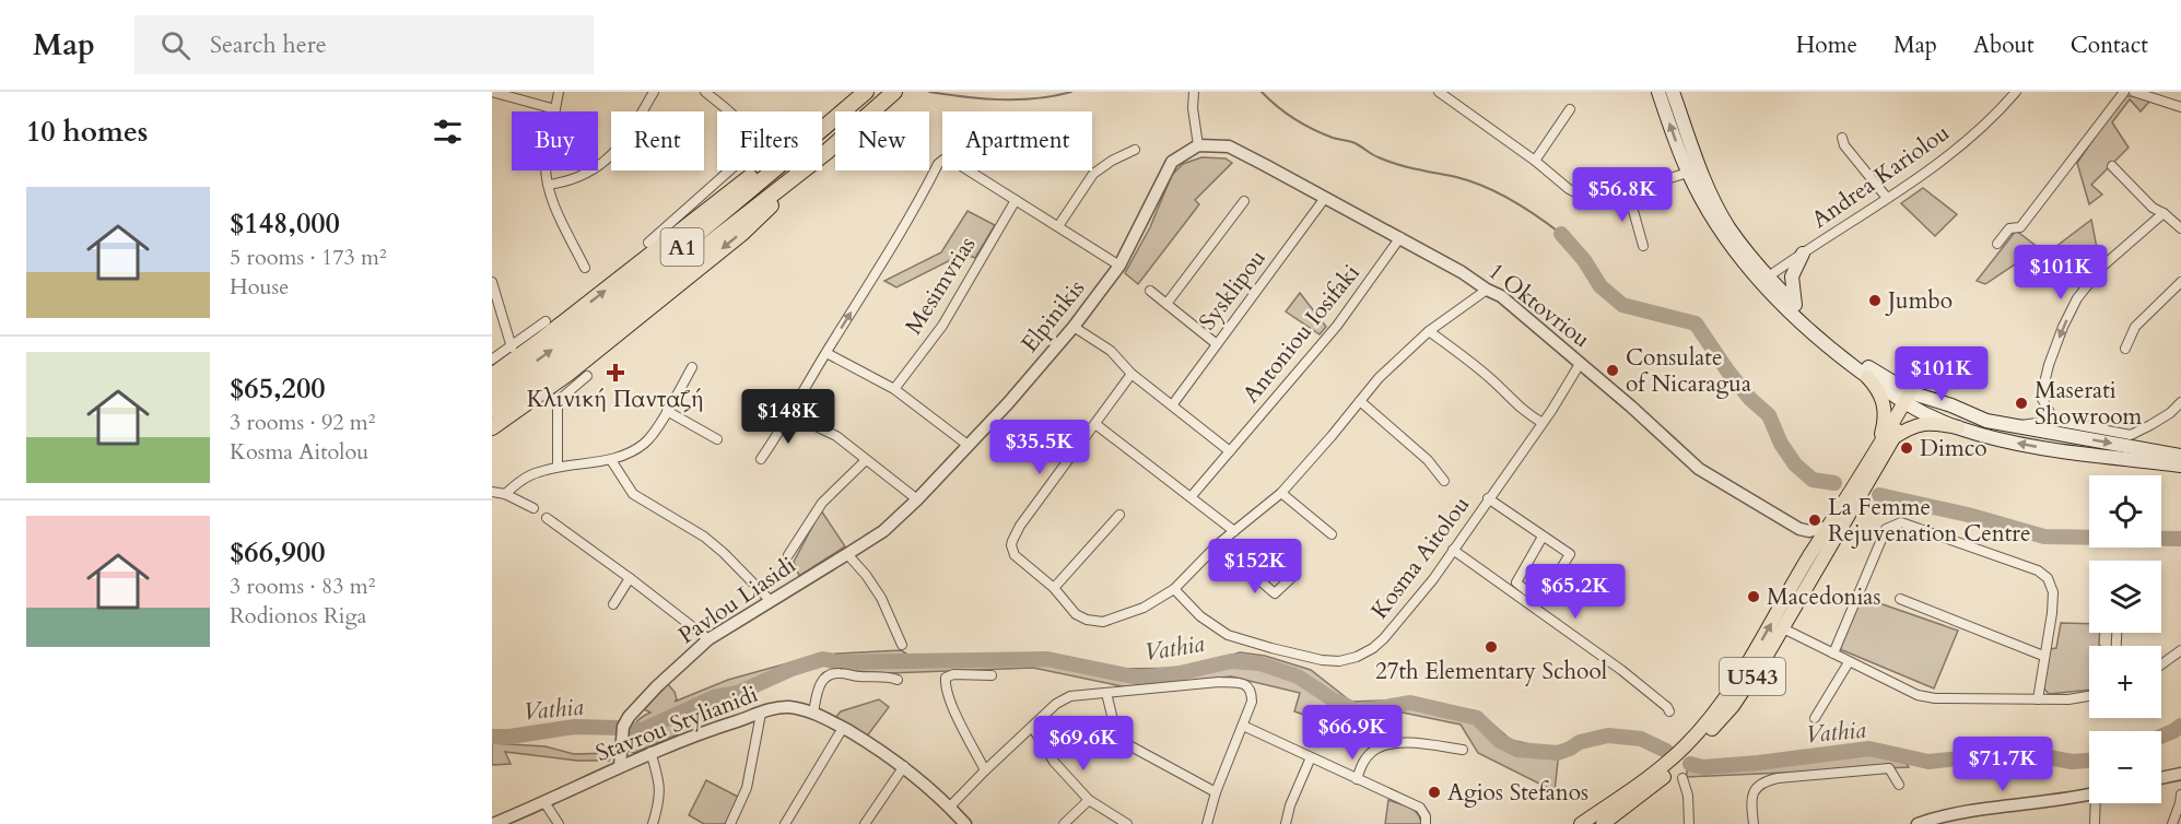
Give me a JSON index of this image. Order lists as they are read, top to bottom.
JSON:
{
  "streets": {
    "highway": ["A1"],
    "main road": ["U543"],
    "street": [
      "Andrea Kariolou",
      "Mesimvrias",
      "Sysklipou",
      "1 Oktovriou",
      "Elpinikis",
      "Antoniou Iosifaki",
      "Kosma Aitolou",
      "Pavlou Liasidi",
      "Stavrou Stylianidi"
    ]
  },
  "crossings": [
    ["Sysklipou", "1 Oktovriou"],
    ["1 Oktovriou", "Elpinikis"],
    ["1 Oktovriou", "Antoniou Iosifaki"],
    ["1 Oktovriou", "Kosma Aitolou"],
    ["1 Oktovriou", "U543"],
    ["Elpinikis", "Pavlou Liasidi"],
    ["Pavlou Liasidi", "Stavrou Stylianidi"]
  ],
  "water": ["Vathia"],
  "places": {
    "other": [
      "Jumbo",
      "Consulate of Nicaragua",
      "Maserati Showroom",
      "Dimco",
      "La Femme Rejuvenation Centre",
      "Macedonias",
      "27th Elementary School",
      "Agios Stefanos"
    ],
    "health": ["Κλινική Πανταζή"]
  },
  "page": {
    "header": "Map",
    "search": "Search here",
    "nav": [
      "Home",
      "Map",
      "About",
      "Contact"
    ],
    "heading": "10 homes",
    "chip": [
      "Buy",
      "Rent",
      "Filters",
      "New",
      "Apartment"
    ],
    "price": [
      "$56.8K",
      "$101K",
      "$101K",
      "$148K",
      "$35.5K",
      "$152K",
      "$65.2K",
      "$66.9K",
      "$69.6K",
      "$71.7K"
    ],
    "list": [
      {
        "name": "$148,000",
        "note": "5 rooms · 173 m² · House"
      },
      {
        "name": "$65,200",
        "note": "3 rooms · 92 m² · Kosma Aitolou"
      },
      {
        "name": "$66,900",
        "note": "3 rooms · 83 m² · Rodionos Riga"
      }
    ],
    "map_buttons": ["+", "−"]
  }
}
